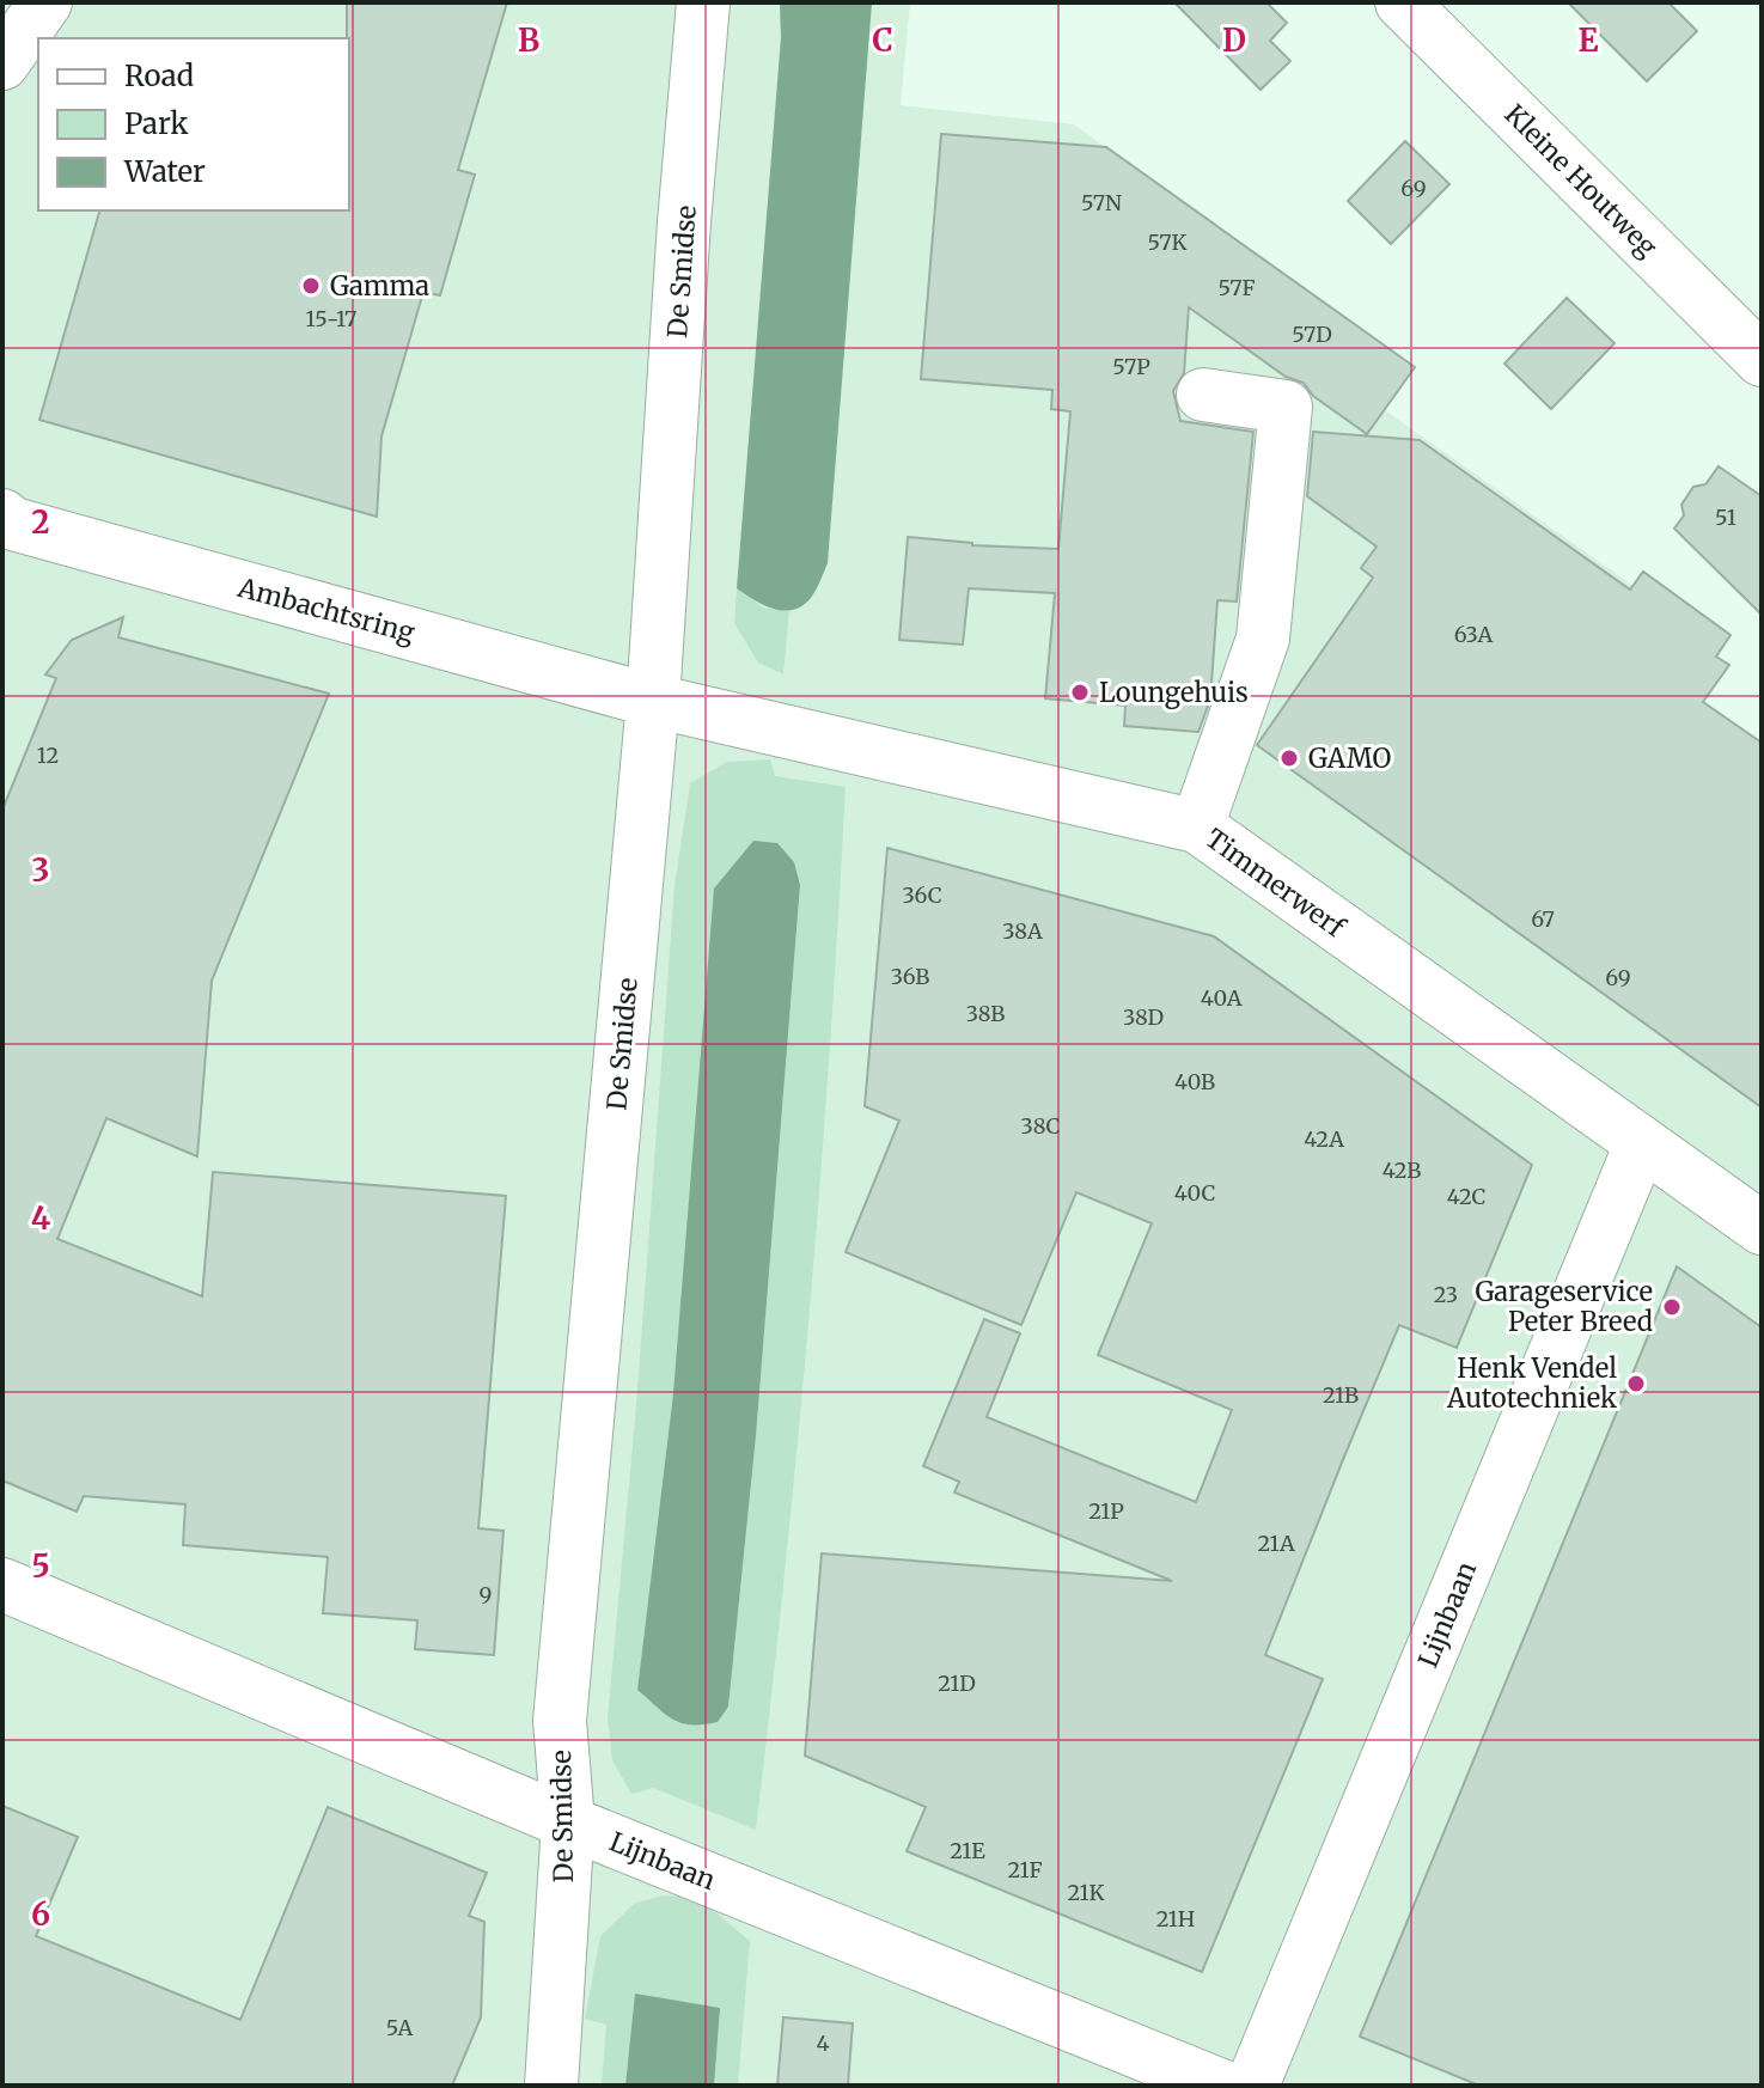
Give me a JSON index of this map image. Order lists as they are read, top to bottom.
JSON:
{
  "streets": {
    "street": [
      "Kleine Houtweg",
      "De Smidse",
      "Ambachtsring",
      "Timmerwerf",
      "Lijnbaan"
    ]
  },
  "crossings": [
    ["De Smidse", "Ambachtsring"],
    ["De Smidse", "Timmerwerf"],
    ["De Smidse", "Lijnbaan"],
    ["Ambachtsring", "Timmerwerf"],
    ["Timmerwerf", "Lijnbaan"]
  ],
  "places": [
    "Gamma",
    "Loungehuis",
    "GAMO",
    "Garageservice Peter Breed",
    "Henk Vendel Autotechniek"
  ],
  "house_numbers": [
    "69",
    "57N",
    "57K",
    "57F",
    "15-17",
    "57D",
    "57P",
    "51",
    "63A",
    "12",
    "36C",
    "67",
    "38A",
    "36B",
    "69",
    "40A",
    "38B",
    "38D",
    "40B",
    "38C",
    "42A",
    "42B",
    "40C",
    "42C",
    "23",
    "21B",
    "21P",
    "21A",
    "9",
    "21D",
    "21E",
    "21F",
    "21K",
    "21H",
    "5A",
    "4"
  ],
  "legend": ["Road", "Park", "Water"],
  "grid": {
    "columns": [
      "B",
      "C",
      "D",
      "E"
    ],
    "rows": [
      "2",
      "3",
      "4",
      "5",
      "6"
    ]
  }
}
